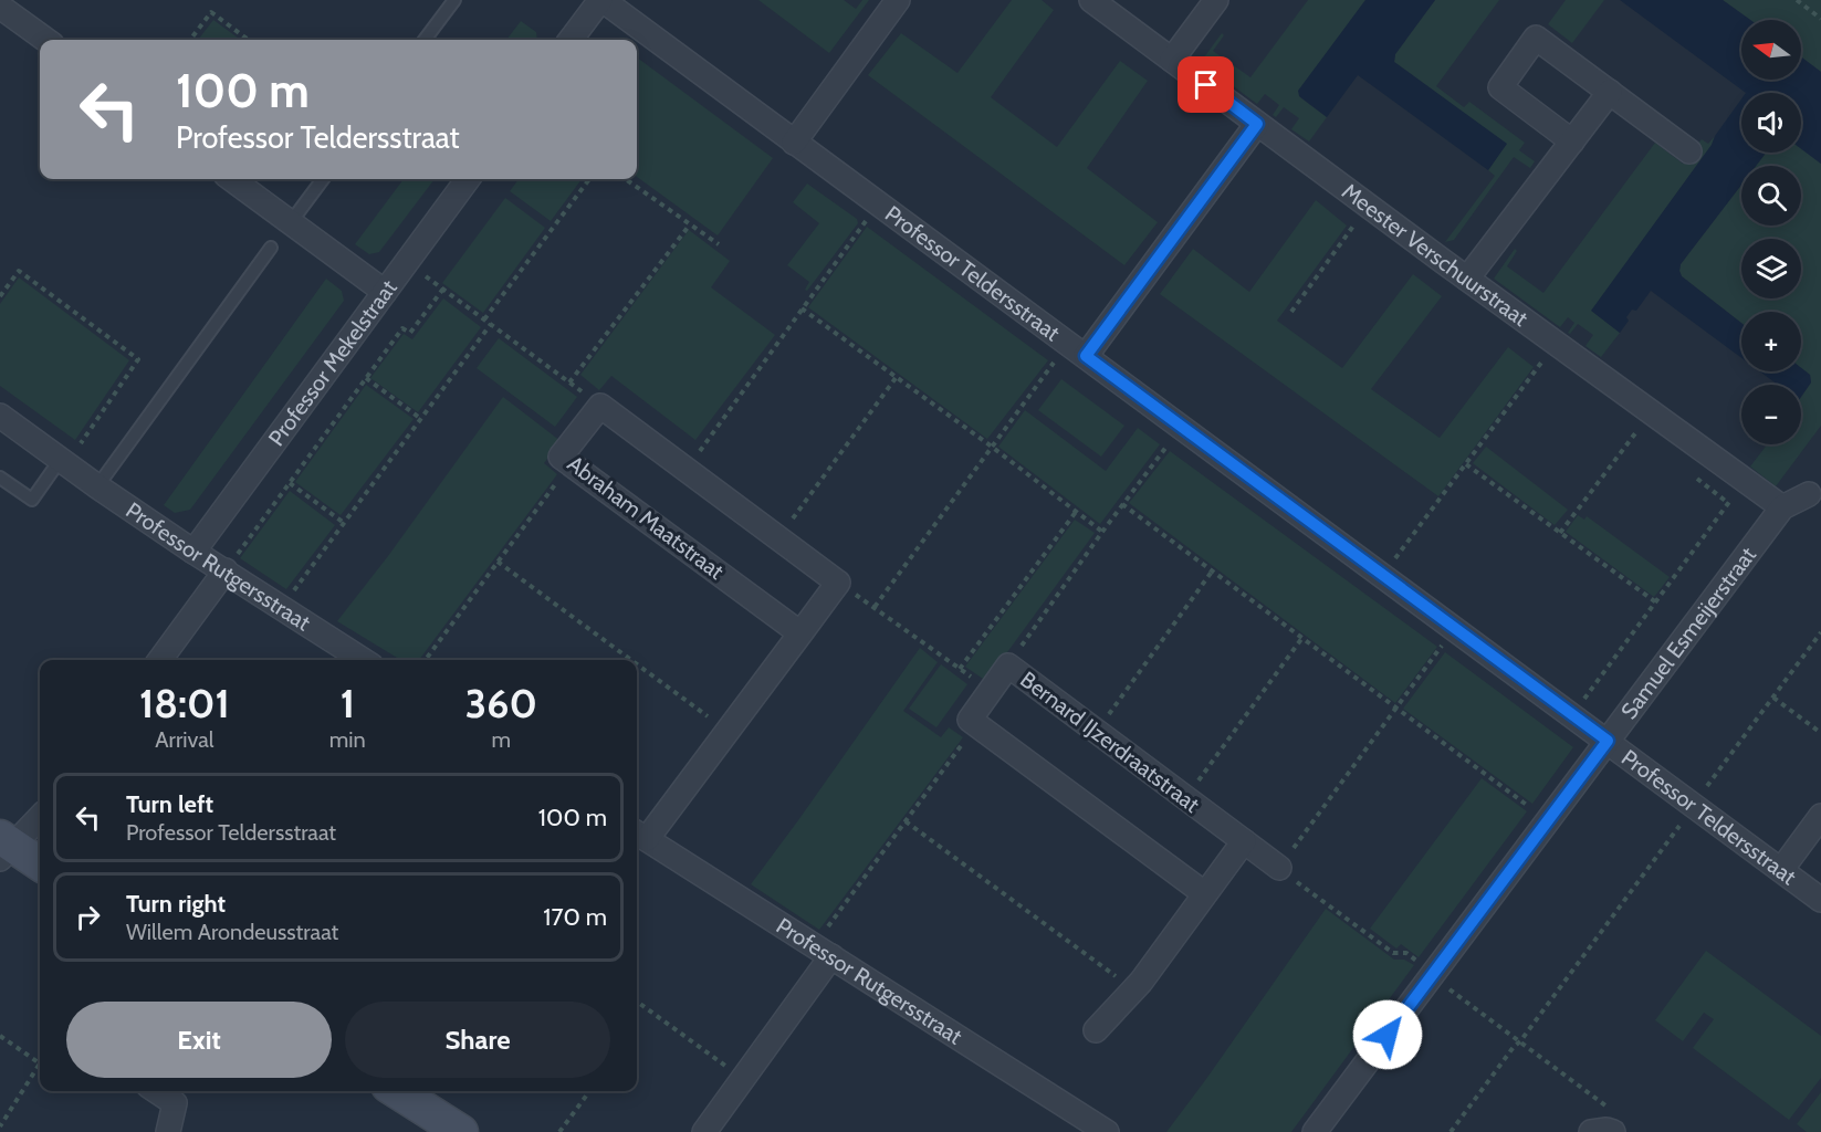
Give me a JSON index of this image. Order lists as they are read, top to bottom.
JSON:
{
  "streets": {
    "street": [
      "Meester Verschuurstraat",
      "Professor Teldersstraat",
      "Professor Mekelstraat",
      "Abraham Maatstraat",
      "Professor Rutgersstraat",
      "Samuel Esmeijerstraat",
      "Bernard IJzerdraatstraat"
    ]
  },
  "crossings": [
    ["Meester Verschuurstraat", "Samuel Esmeijerstraat"],
    ["Professor Teldersstraat", "Samuel Esmeijerstraat"],
    ["Professor Mekelstraat", "Professor Rutgersstraat"]
  ],
  "north": "left",
  "page": {
    "map_buttons": ["+", "−"],
    "turn": ["100 m", "Professor Teldersstraat"],
    "eta": [
      "18:01",
      "Arrival",
      "1",
      "min",
      "360",
      "m"
    ],
    "list": [
      {
        "name": "Turn left",
        "note": "Professor Teldersstraat",
        "value": "100 m"
      },
      {
        "name": "Turn right",
        "note": "Willem Arondeusstraat",
        "value": "170 m"
      }
    ],
    "buttons": ["Exit", "Share"]
  }
}
